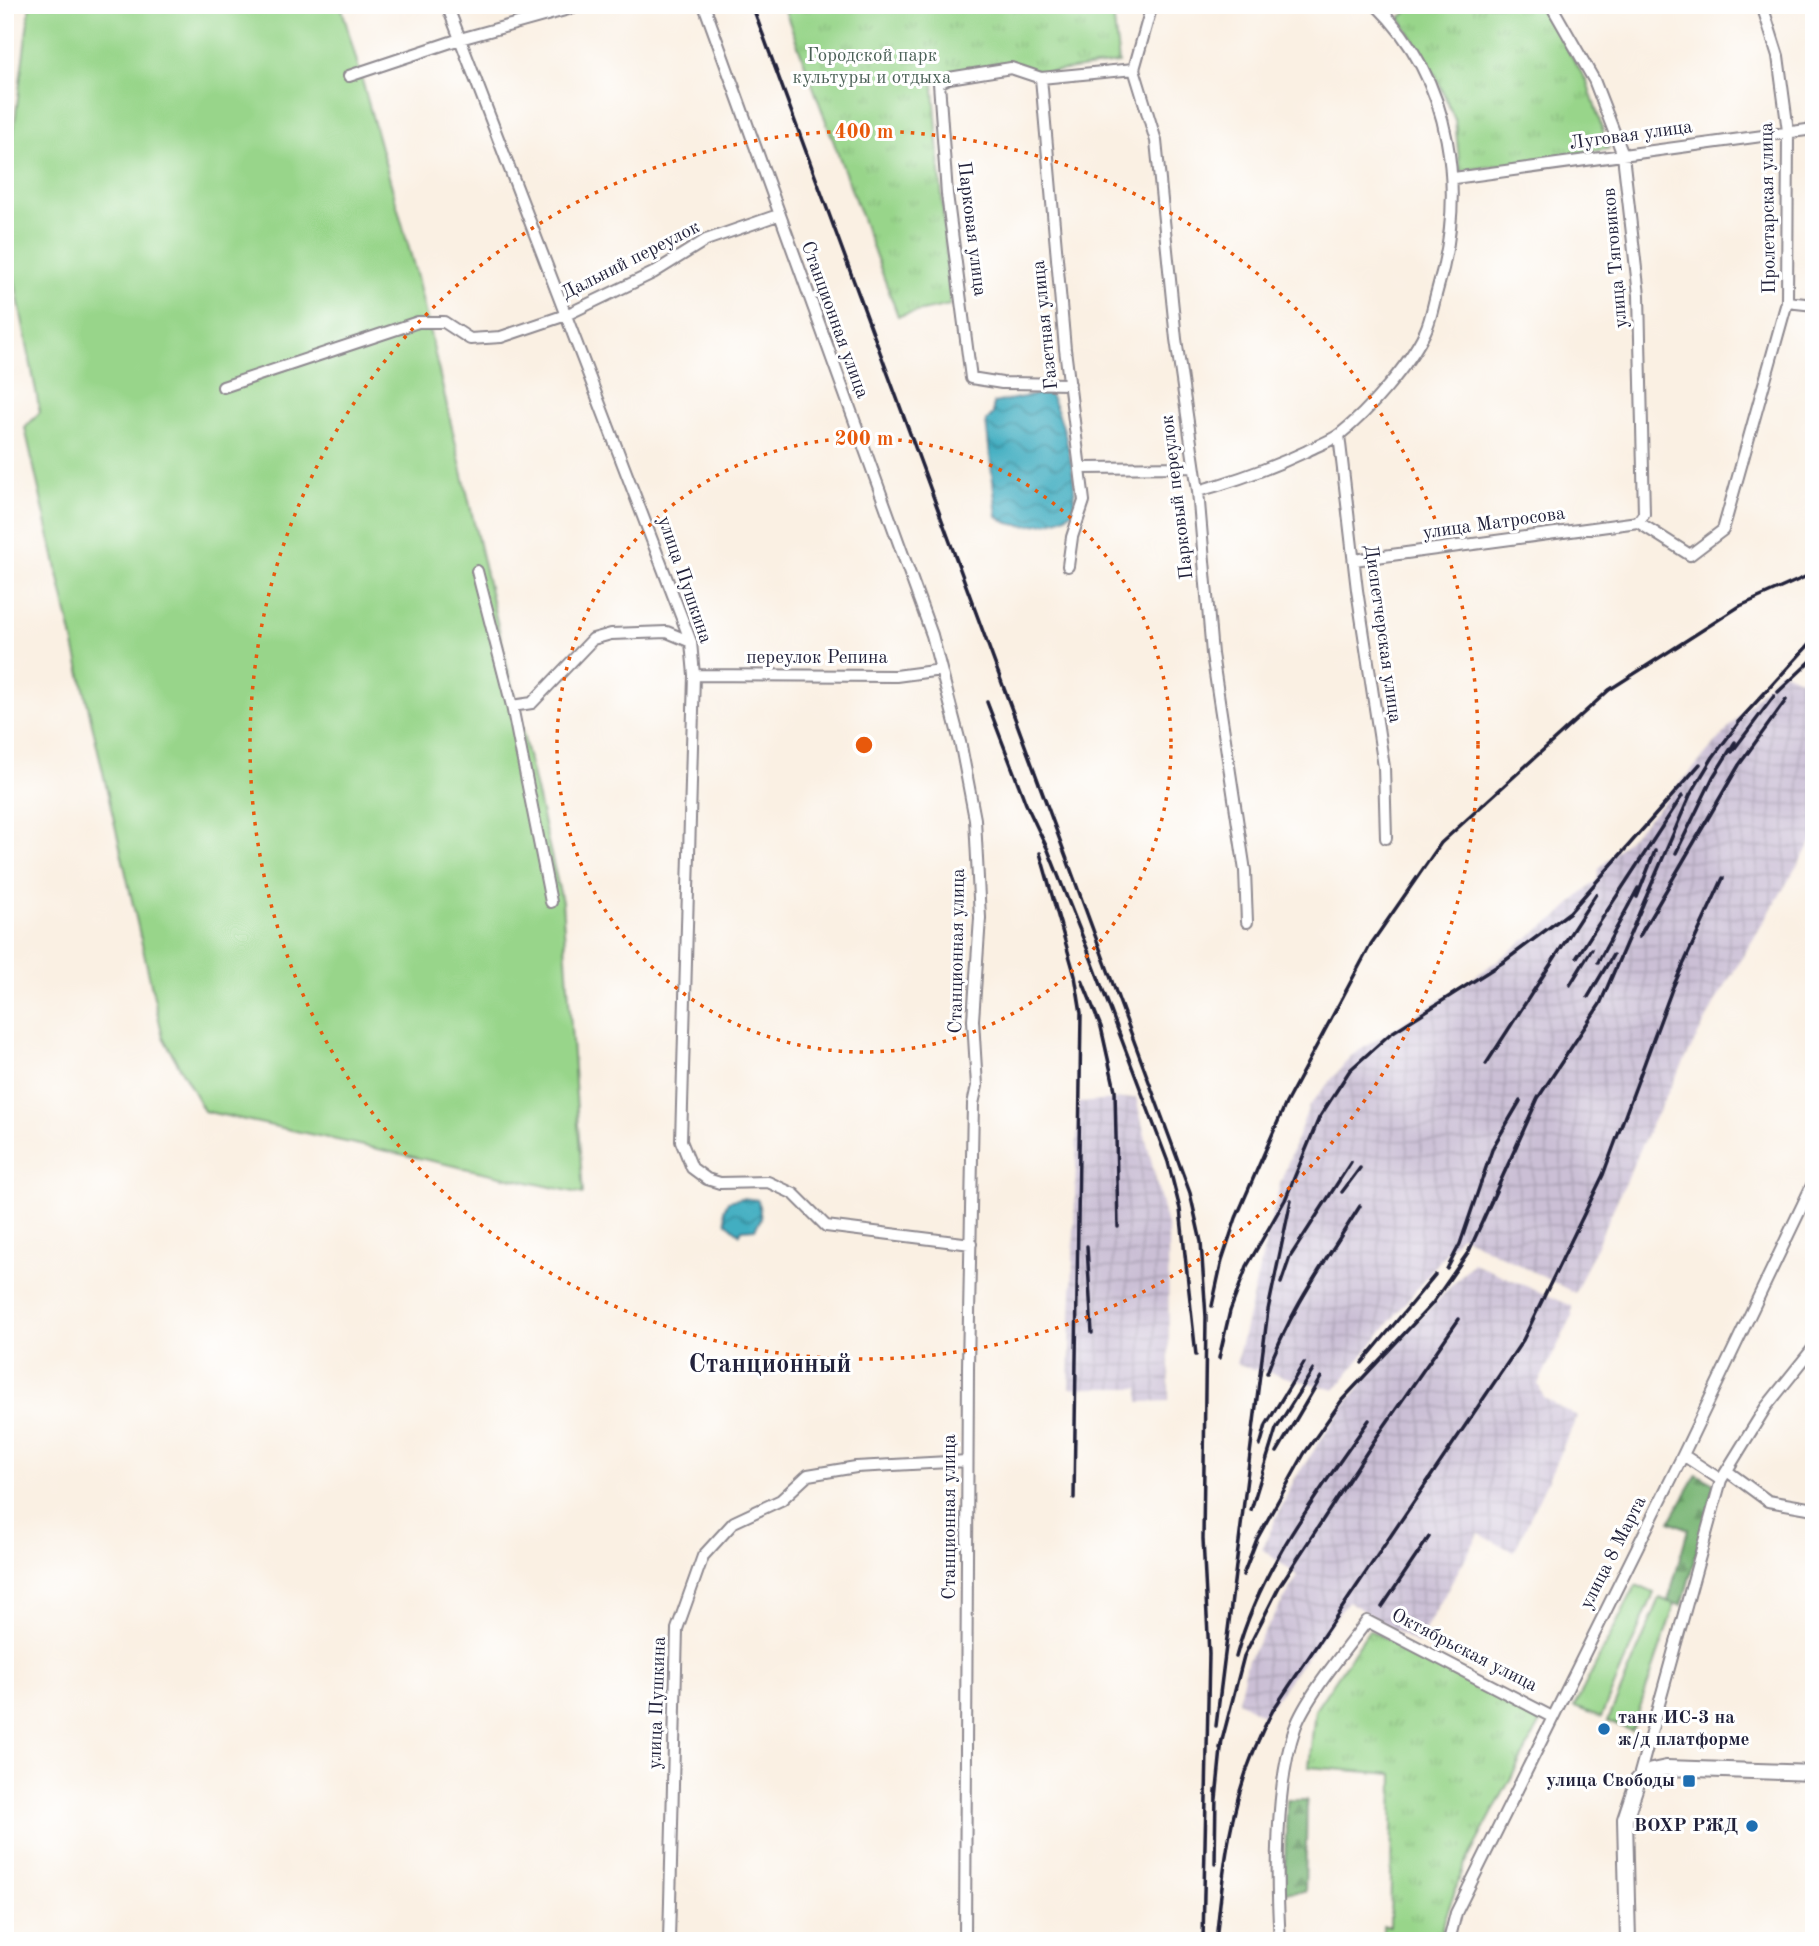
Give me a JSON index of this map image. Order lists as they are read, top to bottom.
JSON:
{
  "streets": {
    "street": [
      "Луговая улица",
      "Пролетарская улица",
      "Парковая улица",
      "улица Тяговиков",
      "Дальний переулок",
      "Станционная улица",
      "Газетная улица",
      "Парковый переулок",
      "улица Матросова",
      "улица Пушкина",
      "Диспетчерская улица",
      "переулок Репина",
      "улица 8 Марта",
      "Октябрьская улица"
    ]
  },
  "crossings": [
    ["Луговая улица", "Пролетарская улица"],
    ["Луговая улица", "улица Тяговиков"],
    ["Пролетарская улица", "улица Тяговиков"],
    ["Пролетарская улица", "улица Матросова"],
    ["Парковая улица", "Газетная улица"],
    ["улица Тяговиков", "улица Матросова"],
    ["Дальний переулок", "Станционная улица"],
    ["Дальний переулок", "улица Пушкина"],
    ["Станционная улица", "улица Пушкина"],
    ["Станционная улица", "переулок Репина"],
    ["улица Матросова", "Диспетчерская улица"],
    ["улица Пушкина", "переулок Репина"],
    ["улица 8 Марта", "Октябрьская улица"]
  ],
  "districts": ["Станционный"],
  "parks": ["Городской парк культуры и отдыха"],
  "places": {
    "other": ["танк ИС-3 на ж/д платформе", "ВОХР РЖД"],
    "transit": ["улица Свободы"]
  },
  "rings": ["400 m", "200 m"]
}
